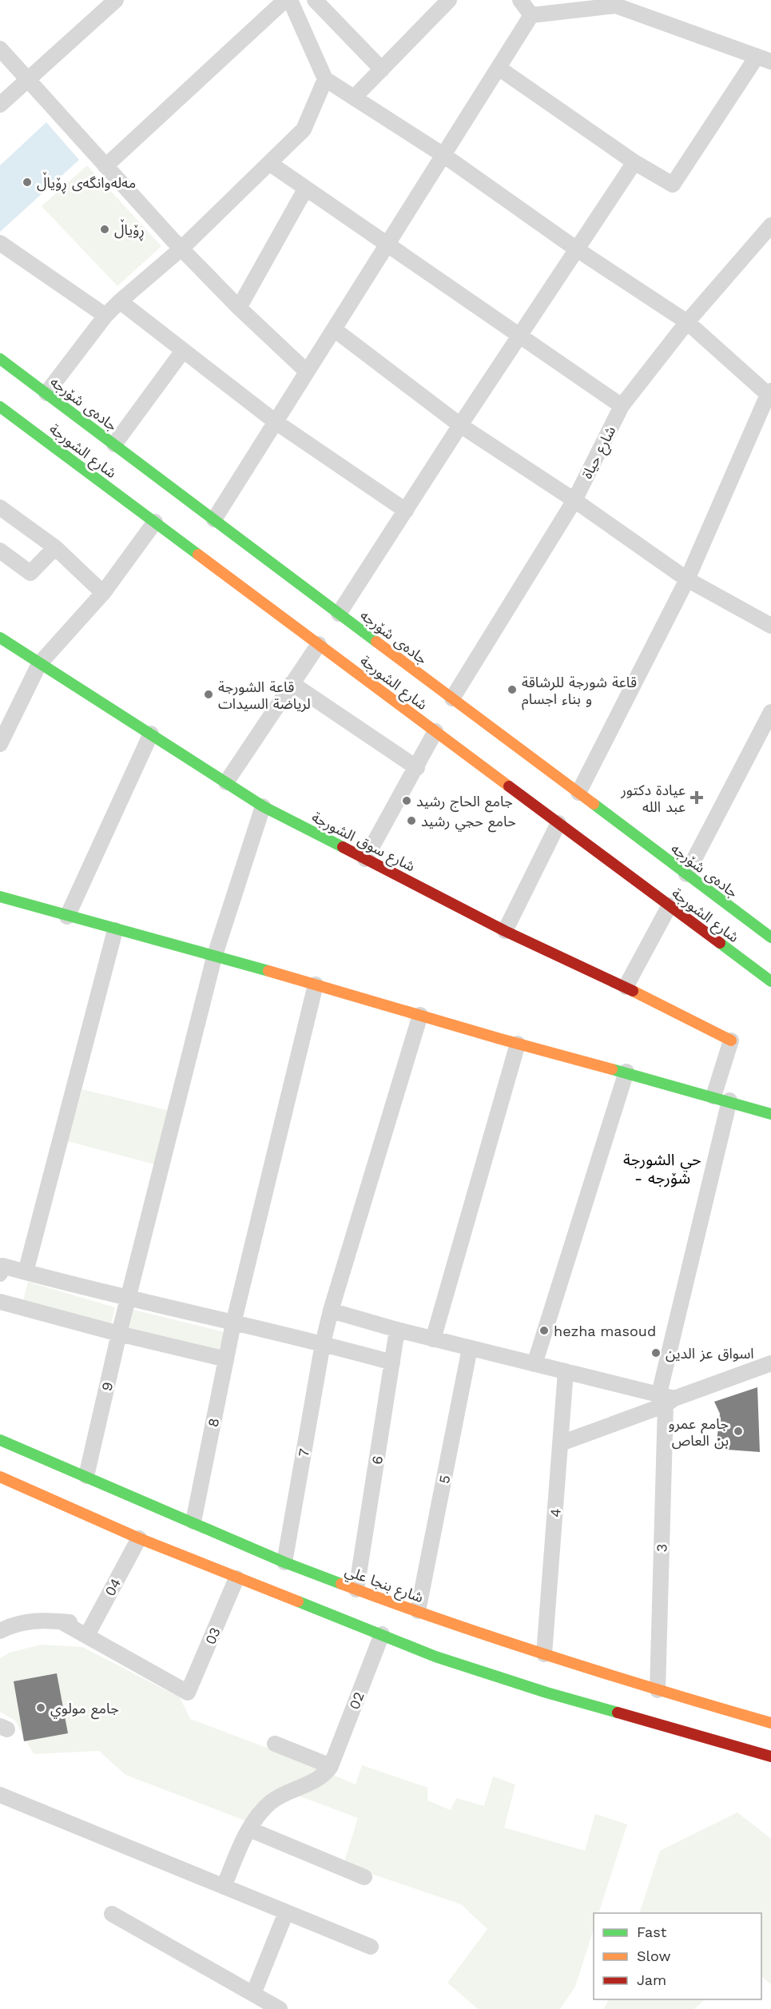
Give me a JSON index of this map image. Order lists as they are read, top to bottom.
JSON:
{
  "streets": {
    "main road": [
      "جادەی شۆرجە",
      "شارع الشورجة",
      "شارع سوق الشورجة",
      "شارع بنجا علي"
    ],
    "street": [
      "شارع حياة",
      "9",
      "8",
      "7",
      "6",
      "5",
      "4",
      "3",
      "04",
      "03",
      "02"
    ]
  },
  "crossings": [
    ["جادەی شۆرجە", "شارع حياة"],
    ["شارع سوق الشورجة", "9"],
    ["9", "شارع بنجا علي"],
    ["8", "شارع بنجا علي"],
    ["7", "شارع بنجا علي"],
    ["6", "شارع بنجا علي"],
    ["5", "شارع بنجا علي"],
    ["4", "شارع بنجا علي"],
    ["3", "شارع بنجا علي"],
    ["04", "03"]
  ],
  "districts": ["حي الشورجة - شۆرجە"],
  "places": {
    "other": [
      "مەلەوانگەی ڕۆیاڵ",
      "ڕۆیاڵ",
      "قاعة شورجة للرشاقة و بناء اجسام",
      "قاعة الشورجة لرياضة السيدات",
      "جامع الحاج رشيد",
      "حامع حجي رشيد",
      "hezha masoud",
      "اسواق عز الدين",
      "جامع عمرو بن العاص",
      "جامع مولوي"
    ],
    "health": ["عيادة دكتور عبد الله"]
  },
  "legend": ["Fast", "Slow", "Jam"]
}
